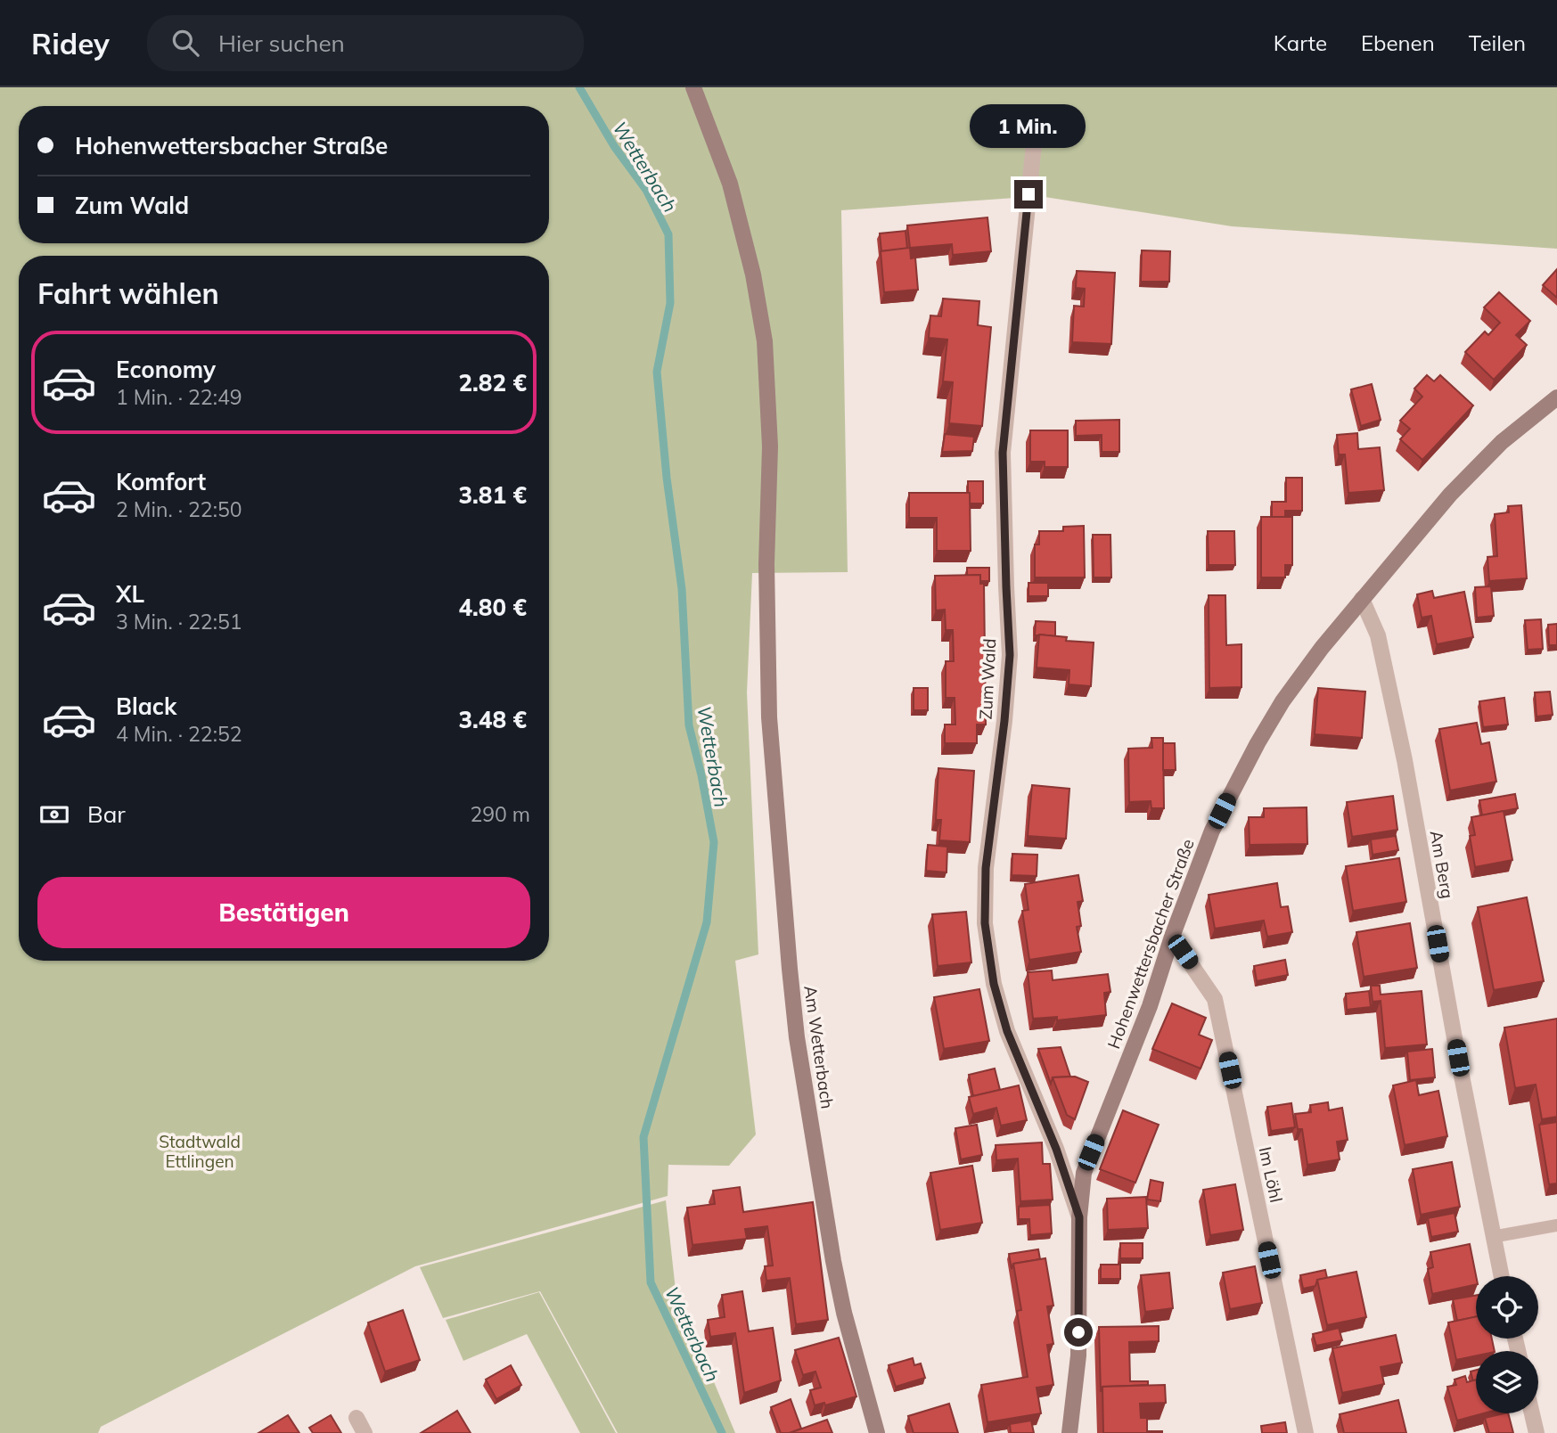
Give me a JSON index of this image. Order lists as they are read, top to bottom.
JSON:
{
  "streets": {
    "main road": ["Hohenwettersbacher Straße", "Am Wetterbach"],
    "street": ["Zum Wald", "Am Berg", "Im Löhl"]
  },
  "crossings": [
    ["Zum Wald", "Hohenwettersbacher Straße"],
    ["Am Berg", "Hohenwettersbacher Straße"],
    ["Hohenwettersbacher Straße", "Im Löhl"]
  ],
  "water": ["Wetterbach"],
  "parks": ["Stadtwald Ettlingen"],
  "page": {
    "header": "Ridey",
    "search": "Hier suchen",
    "nav": ["Karte", "Ebenen", "Teilen"],
    "bubble": "1 Min.",
    "banner": ["Hohenwettersbacher Straße", "Zum Wald"],
    "heading": "Fahrt wählen",
    "list": [
      {
        "name": "Economy",
        "note": "1 Min. · 22:49",
        "value": "2.82 €"
      },
      {
        "name": "Komfort",
        "note": "2 Min. · 22:50",
        "value": "3.81 €"
      },
      {
        "name": "XL",
        "note": "3 Min. · 22:51",
        "value": "4.80 €"
      },
      {
        "name": "Black",
        "note": "4 Min. · 22:52",
        "value": "3.48 €"
      }
    ],
    "pay": ["Bar", "290 m"],
    "buttons": "Bestätigen"
  }
}
